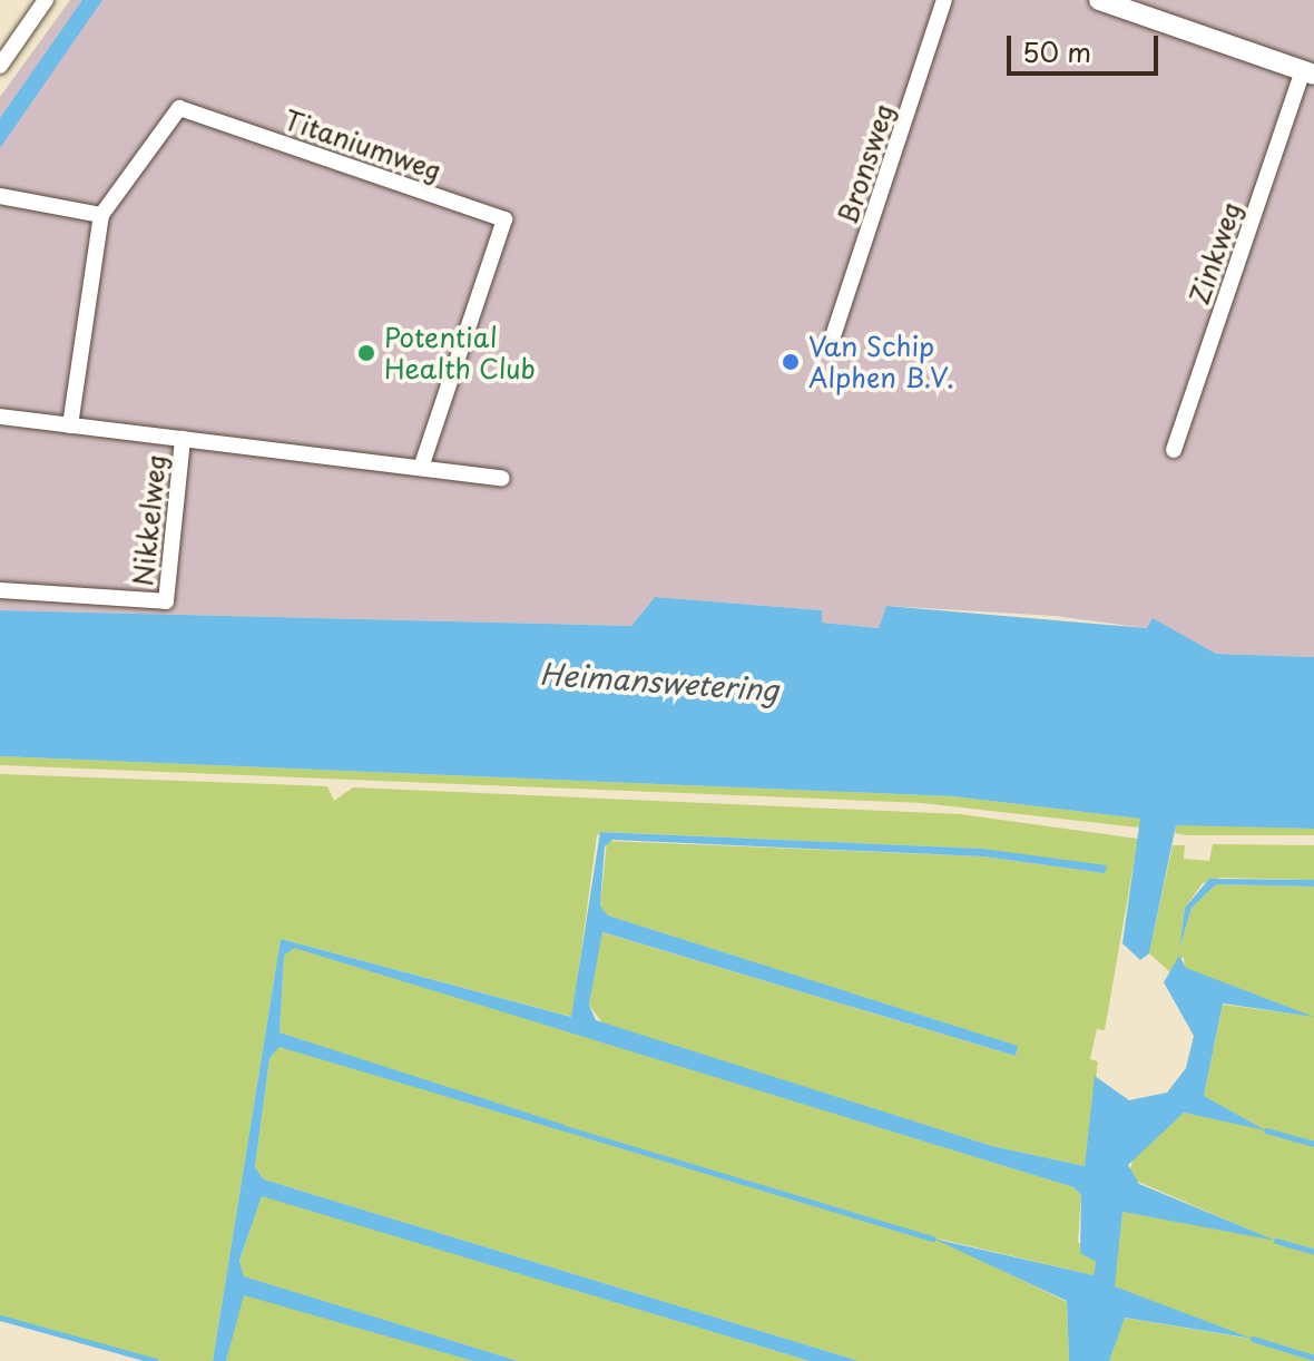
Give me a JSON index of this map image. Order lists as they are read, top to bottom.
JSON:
{
  "streets": {
    "street": [
      "Titaniumweg",
      "Bronsweg",
      "Zinkweg",
      "Nikkelweg"
    ]
  },
  "crossings": [
    ["Titaniumweg", "Nikkelweg"]
  ],
  "water": ["Heimanswetering"],
  "places": ["Potential Health Club", "Van Schip Alphen B.V."],
  "scale_bar": "50 m"
}
